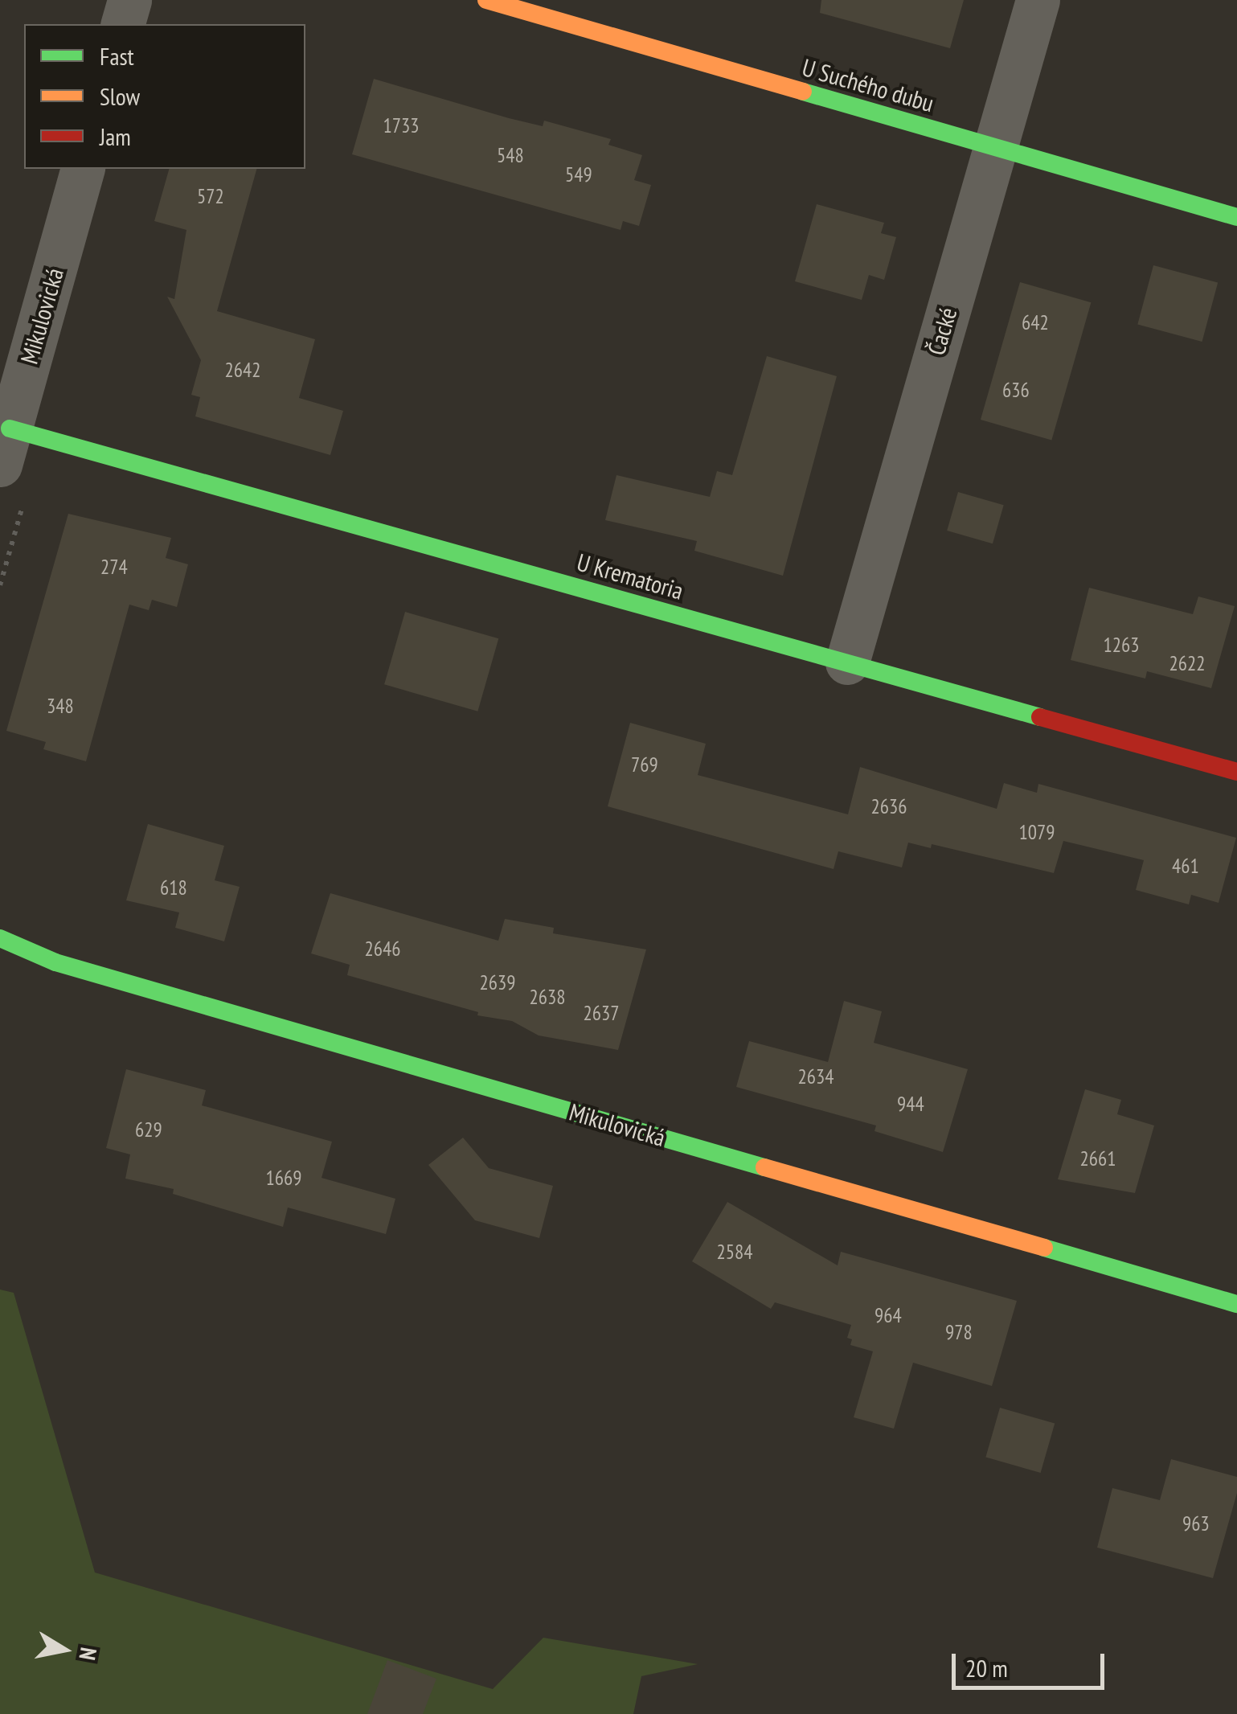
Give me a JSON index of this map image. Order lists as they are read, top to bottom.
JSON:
{
  "streets": {
    "street": [
      "U Suchého dubu",
      "Mikulovická",
      "Čacké",
      "U Krematoria"
    ]
  },
  "crossings": [
    ["U Suchého dubu", "Čacké"],
    ["Mikulovická", "U Krematoria"],
    ["Čacké", "U Krematoria"]
  ],
  "house_numbers": [
    "1733",
    "548",
    "549",
    "572",
    "642",
    "2642",
    "636",
    "274",
    "1263",
    "2622",
    "348",
    "769",
    "2636",
    "1079",
    "461",
    "618",
    "2646",
    "2639",
    "2638",
    "2637",
    "2634",
    "944",
    "629",
    "2661",
    "1669",
    "2584",
    "964",
    "978",
    "963"
  ],
  "legend": ["Fast", "Slow", "Jam"],
  "scale_bar": "20 m",
  "north": "right"
}
